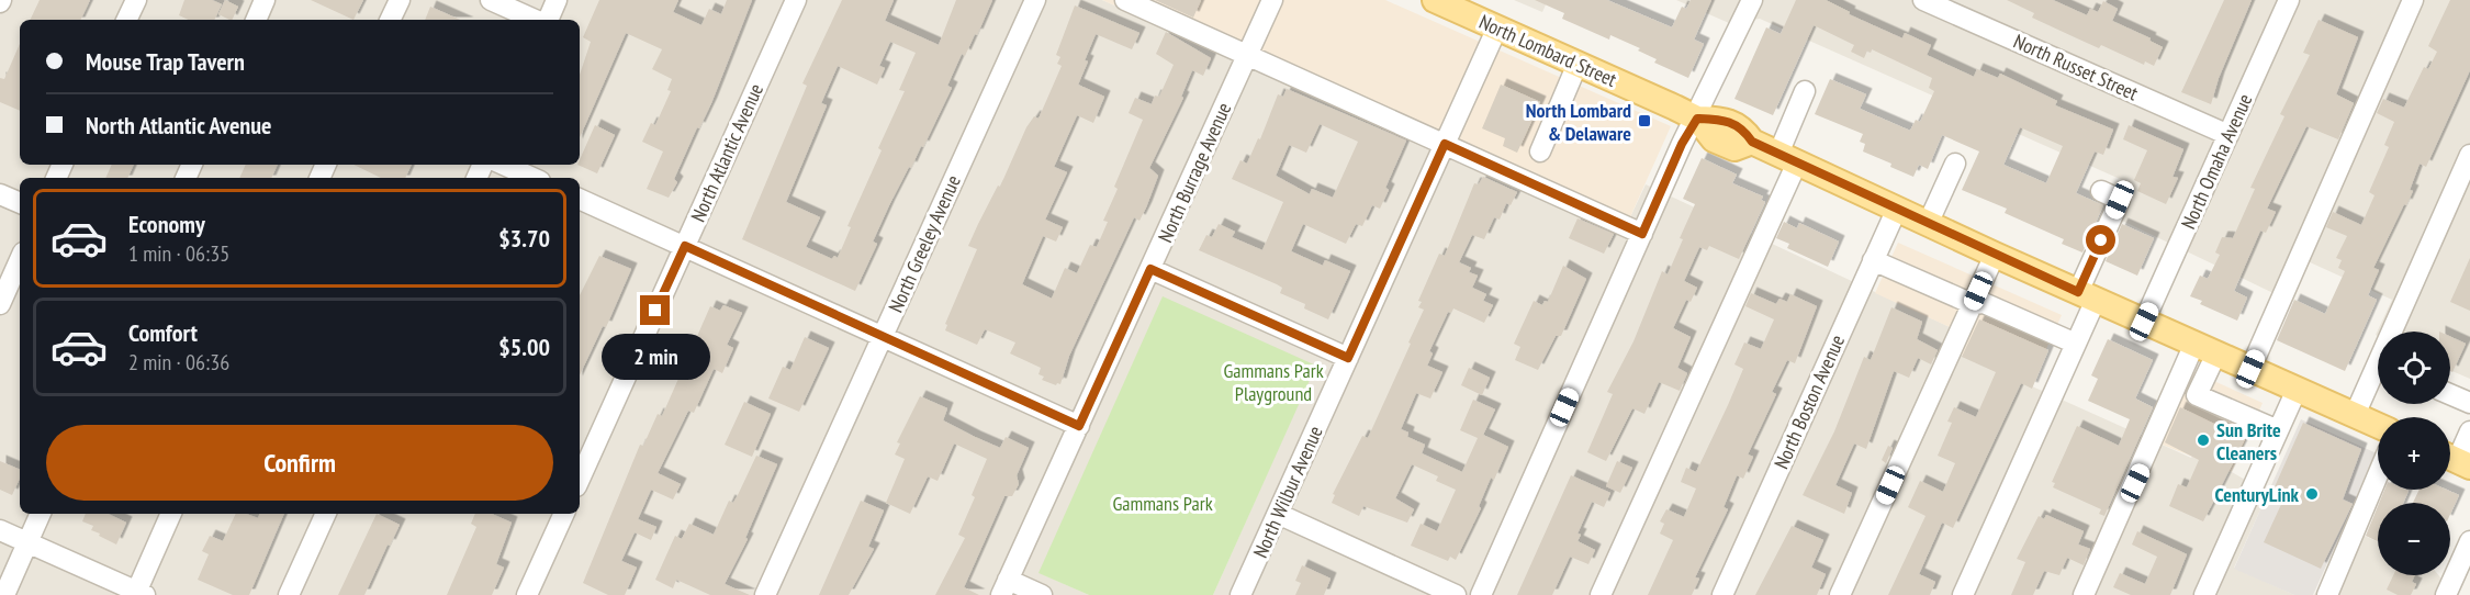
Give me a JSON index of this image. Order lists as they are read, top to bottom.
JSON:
{
  "streets": {
    "main road": ["North Lombard Street"],
    "street": [
      "North Russet Street",
      "North Atlantic Avenue",
      "North Omaha Avenue",
      "North Burrage Avenue",
      "North Greeley Avenue",
      "North Boston Avenue",
      "North Wilbur Avenue"
    ]
  },
  "crossings": [
    ["North Lombard Street", "North Omaha Avenue"],
    ["North Lombard Street", "North Boston Avenue"],
    ["North Lombard Street", "North Wilbur Avenue"],
    ["North Russet Street", "North Omaha Avenue"]
  ],
  "parks": ["Gammans Park Playground", "Gammans Park"],
  "places": {
    "transit": ["North Lombard & Delaware"],
    "other": ["Sun Brite Cleaners", "CenturyLink"]
  },
  "page": {
    "banner": ["Mouse Trap Tavern", "North Atlantic Avenue"],
    "list": [
      {
        "name": "Economy",
        "note": "1 min · 06:35",
        "value": "$3.70"
      },
      {
        "name": "Comfort",
        "note": "2 min · 06:36",
        "value": "$5.00"
      }
    ],
    "map_buttons": ["+", "−"],
    "bubble": "2 min",
    "buttons": "Confirm"
  }
}
